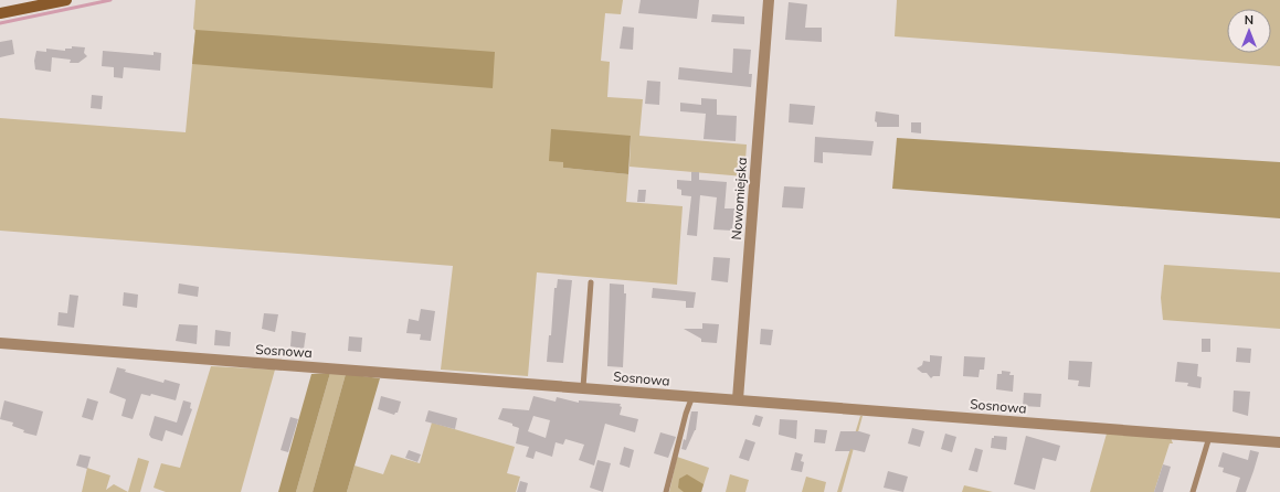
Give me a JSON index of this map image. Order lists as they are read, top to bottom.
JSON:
{
  "streets": {
    "street": ["Nowomiejska", "Sosnowa"]
  },
  "crossings": [
    ["Nowomiejska", "Sosnowa"]
  ],
  "north": "top"
}
